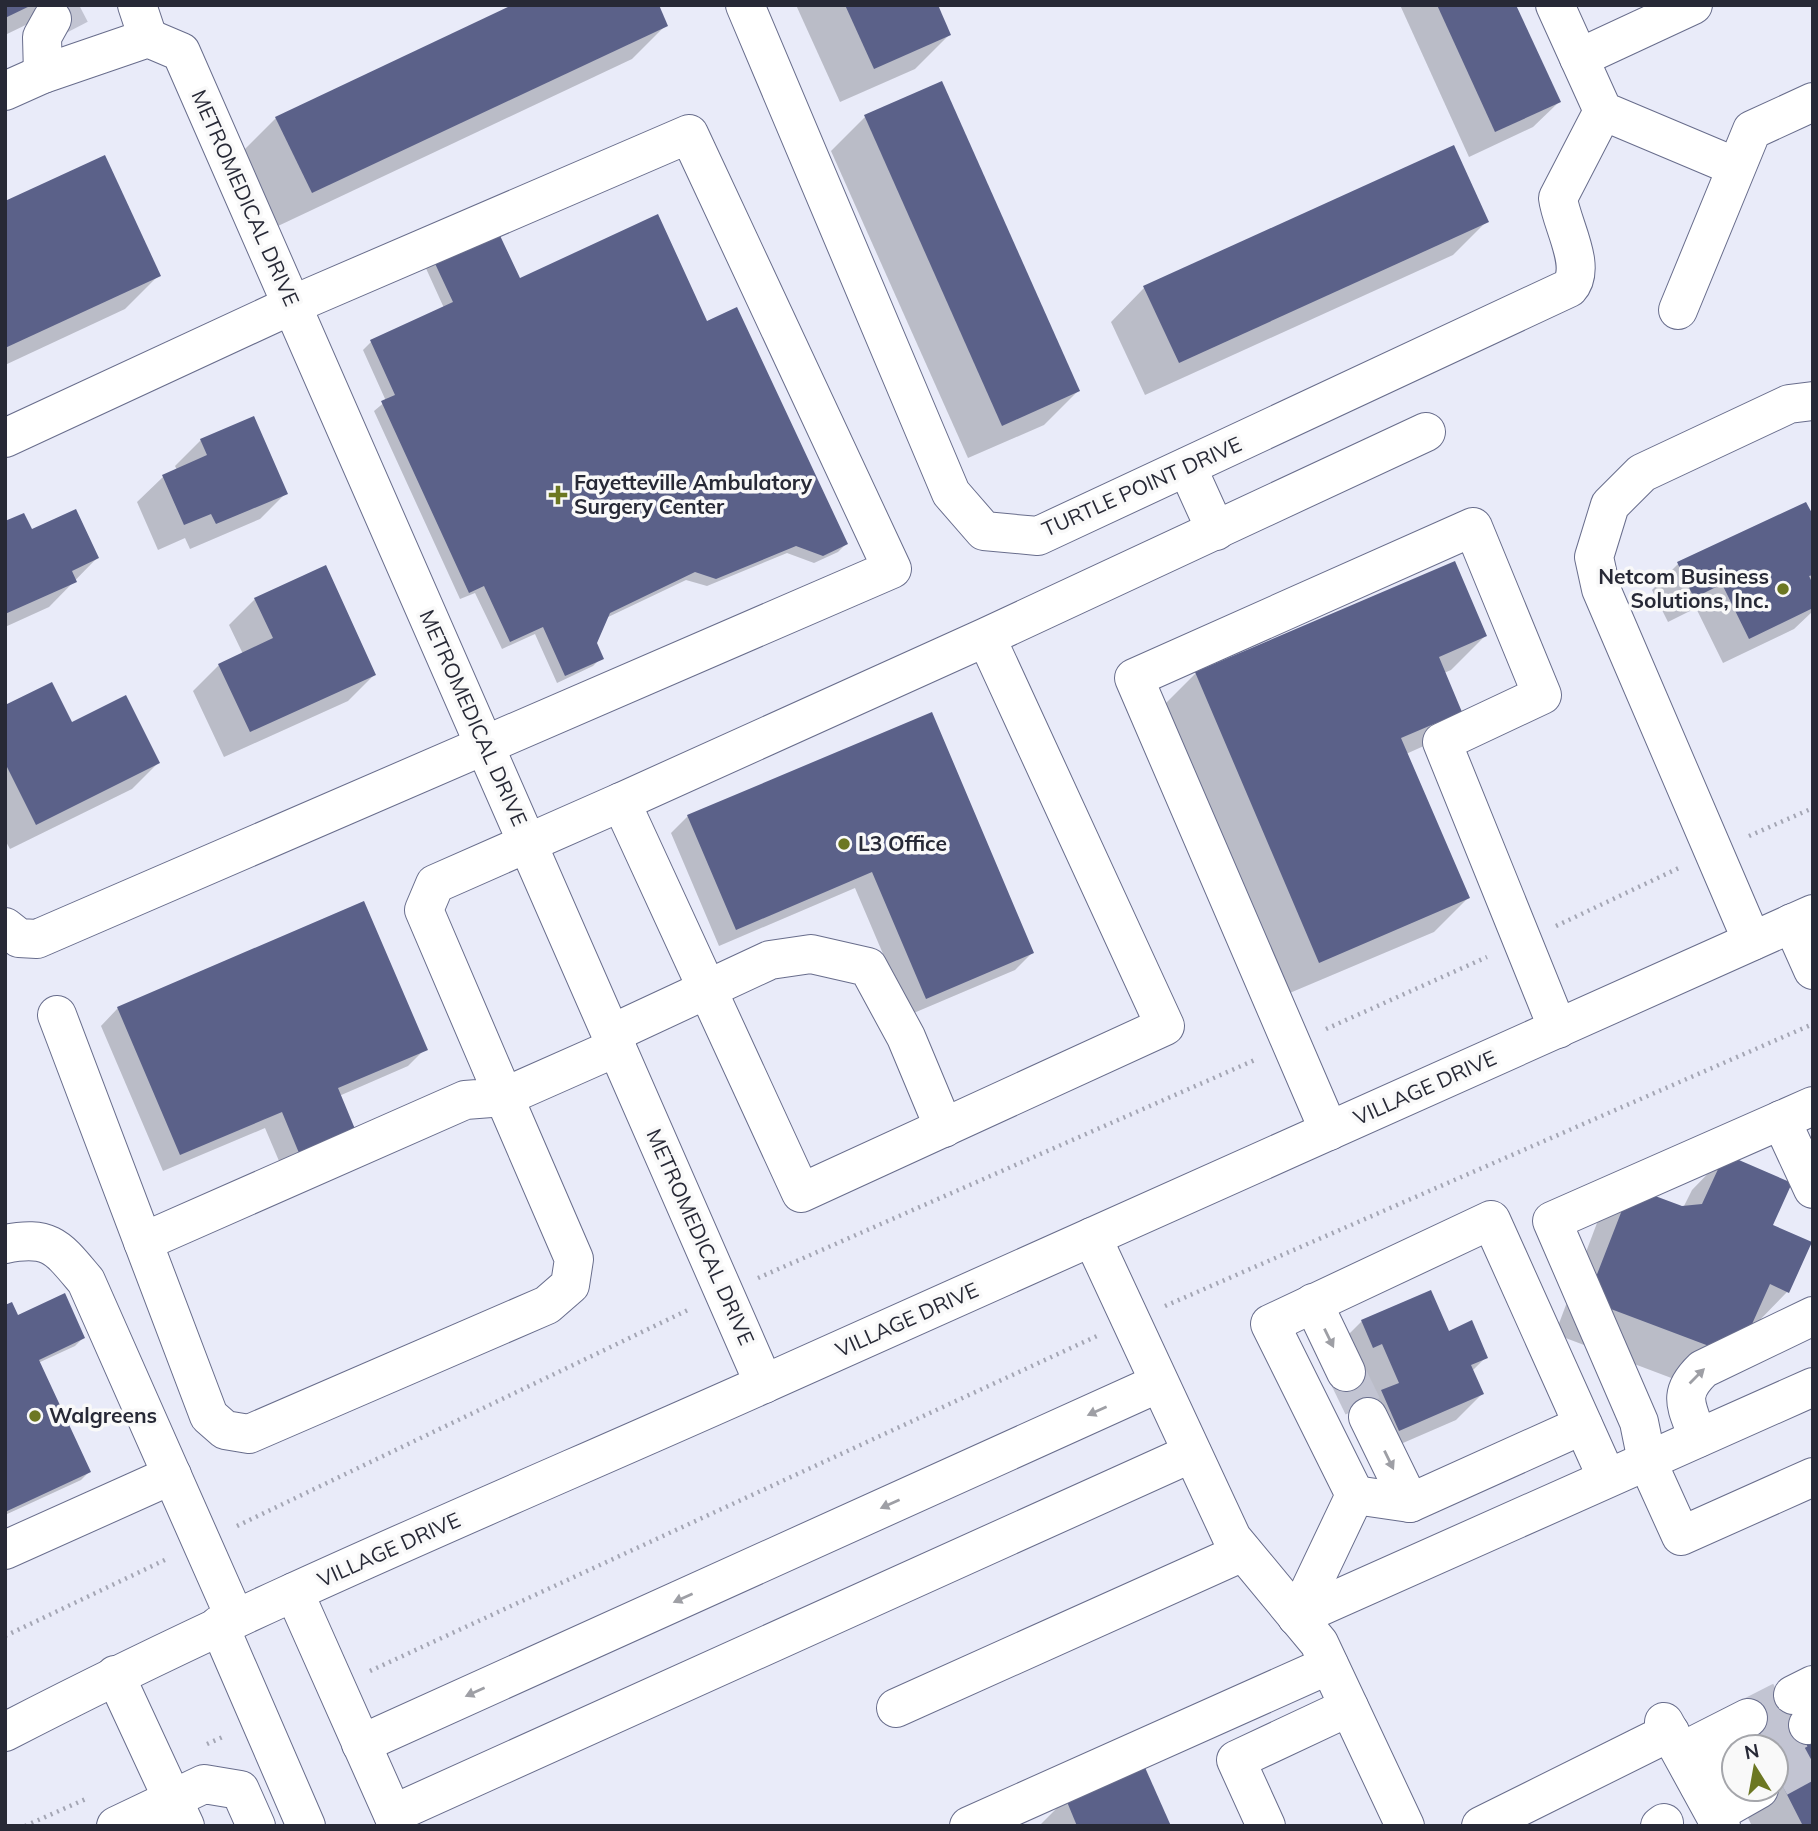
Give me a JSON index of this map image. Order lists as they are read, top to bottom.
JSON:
{
  "streets": {
    "street": ["METROMEDICAL DRIVE", "TURTLE POINT DRIVE", "VILLAGE DRIVE"]
  },
  "crossings": [
    ["METROMEDICAL DRIVE", "VILLAGE DRIVE"]
  ],
  "places": {
    "health": ["Fayetteville Ambulatory Surgery Center"],
    "other": ["Netcom Business Solutions, Inc.", "L3 Office", "Walgreens"]
  },
  "north": "top"
}
